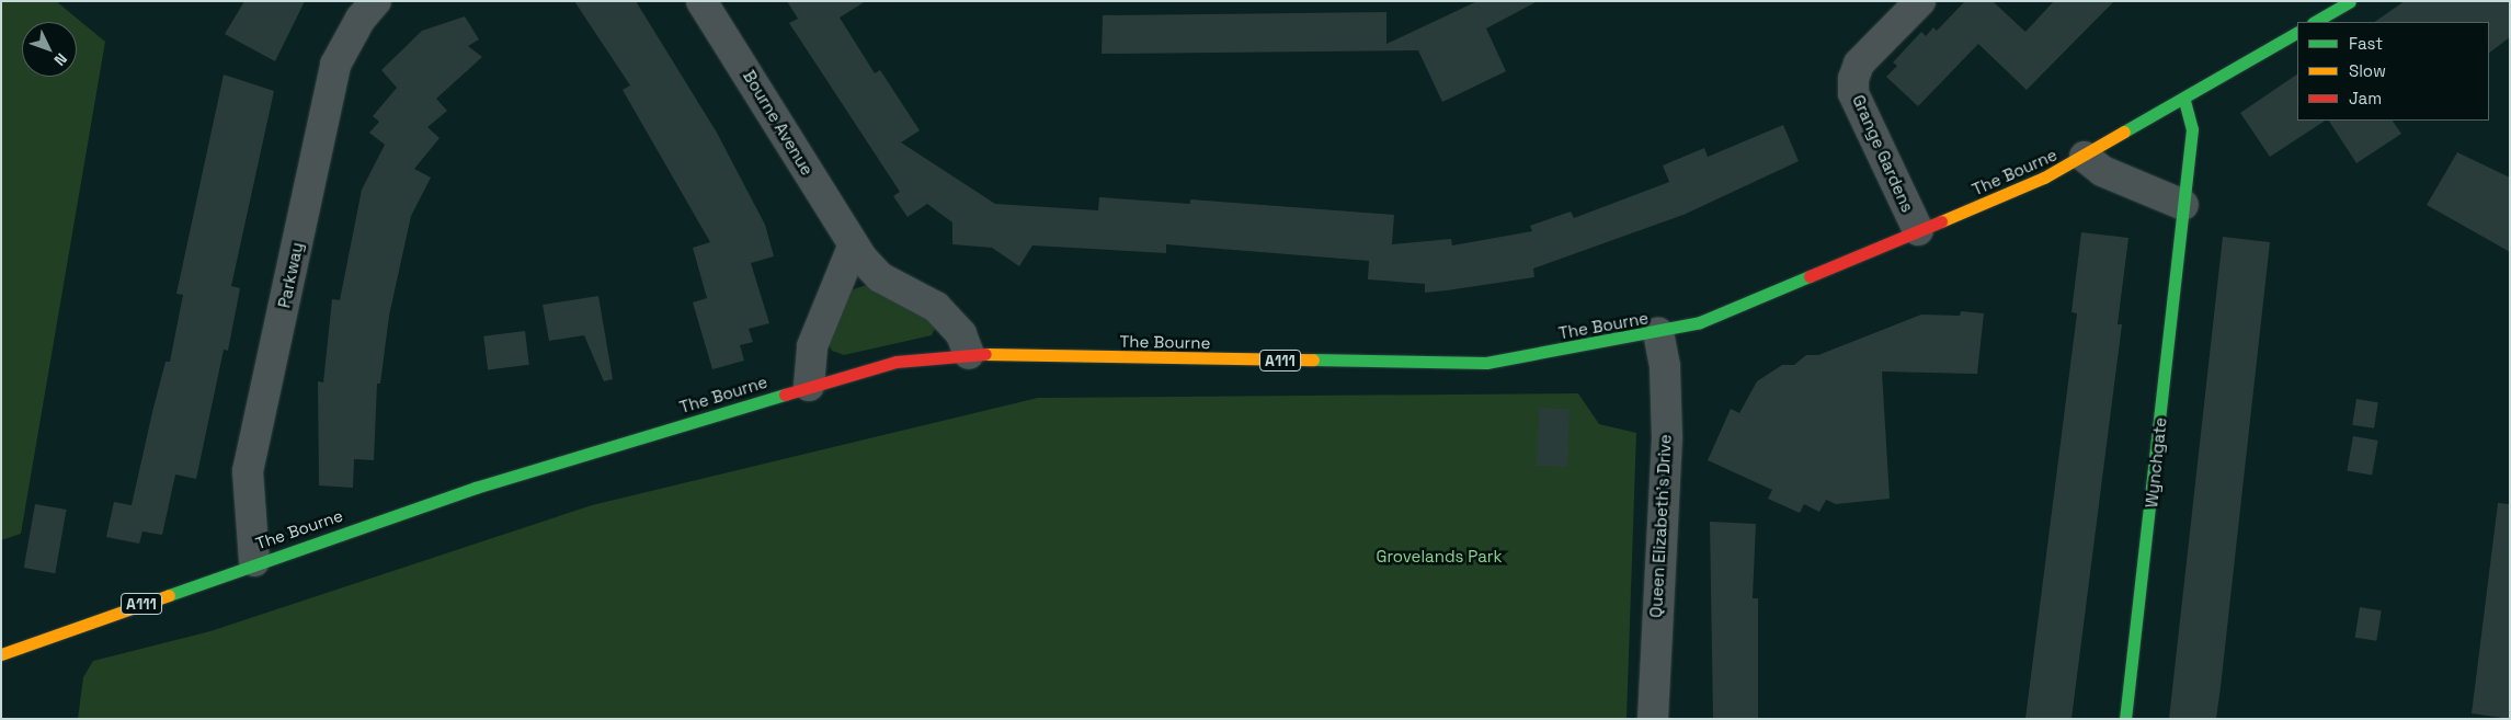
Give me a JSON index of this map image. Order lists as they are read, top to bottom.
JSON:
{
  "streets": {
    "main road": ["The Bourne", "A111", "Wynchgate"],
    "street": [
      "Bourne Avenue",
      "Grange Gardens",
      "Parkway",
      "Queen Elizabeth's Drive"
    ]
  },
  "crossings": [
    ["Bourne Avenue", "The Bourne"],
    ["Grange Gardens", "The Bourne"],
    ["The Bourne", "Parkway"],
    ["The Bourne", "Wynchgate"],
    ["The Bourne", "Queen Elizabeth's Drive"]
  ],
  "parks": ["Grovelands Park"],
  "legend": ["Fast", "Slow", "Jam"],
  "north": "bottom right"
}
